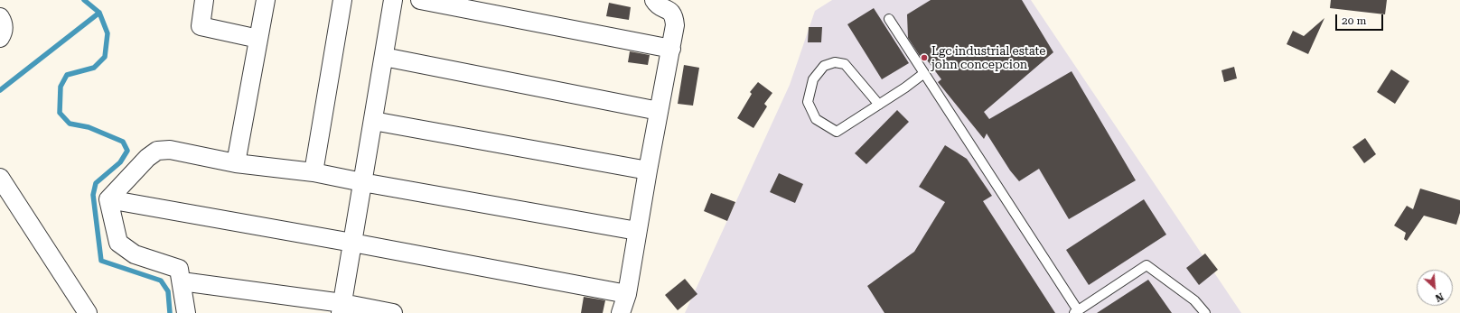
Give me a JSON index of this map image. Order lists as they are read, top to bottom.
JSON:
{
  "places": ["Lgc industrial estate john concepcion"],
  "scale_bar": "20 m",
  "north": "bottom right"
}
